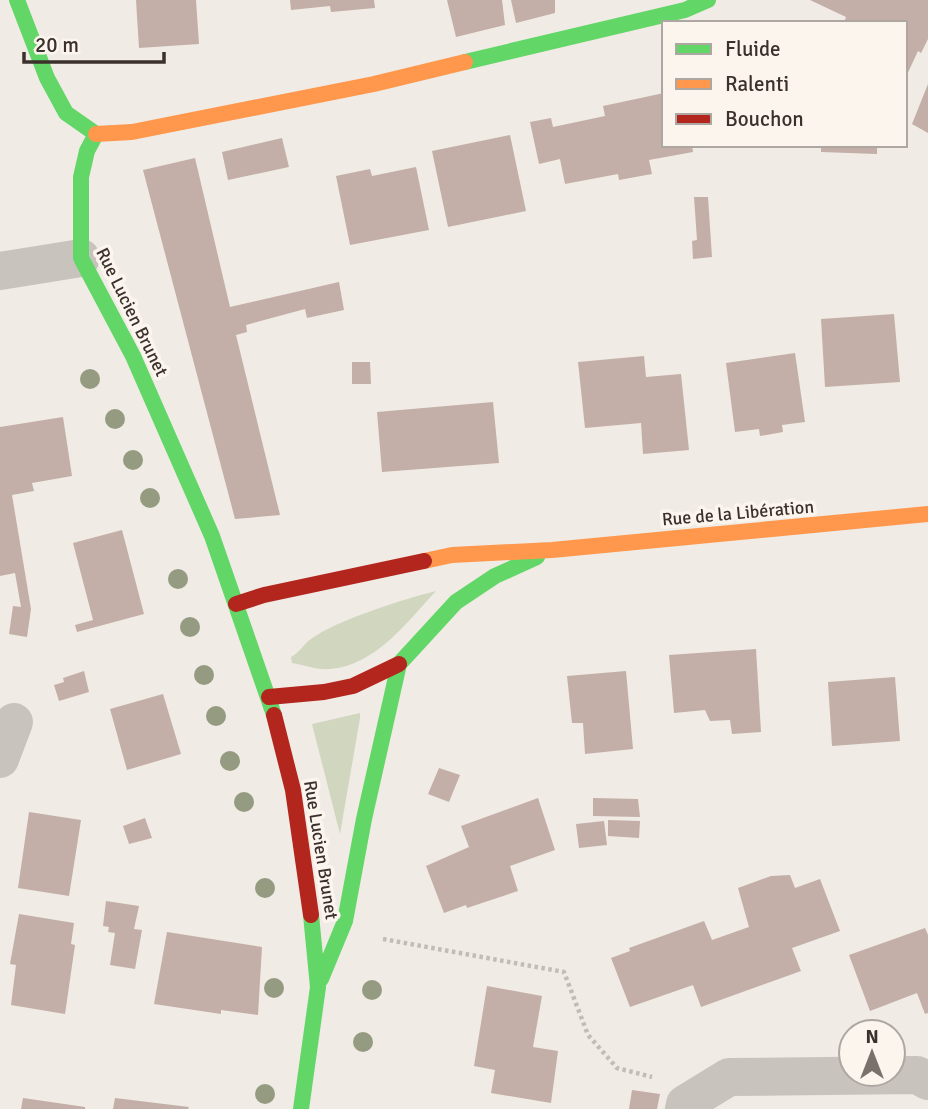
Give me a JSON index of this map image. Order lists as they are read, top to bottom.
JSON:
{
  "streets": {
    "street": ["Rue Lucien Brunet", "Rue de la Libération"]
  },
  "crossings": [
    ["Rue Lucien Brunet", "Rue de la Libération"]
  ],
  "legend": ["Fluide", "Ralenti", "Bouchon"],
  "scale_bar": "20 m",
  "north": "top"
}
